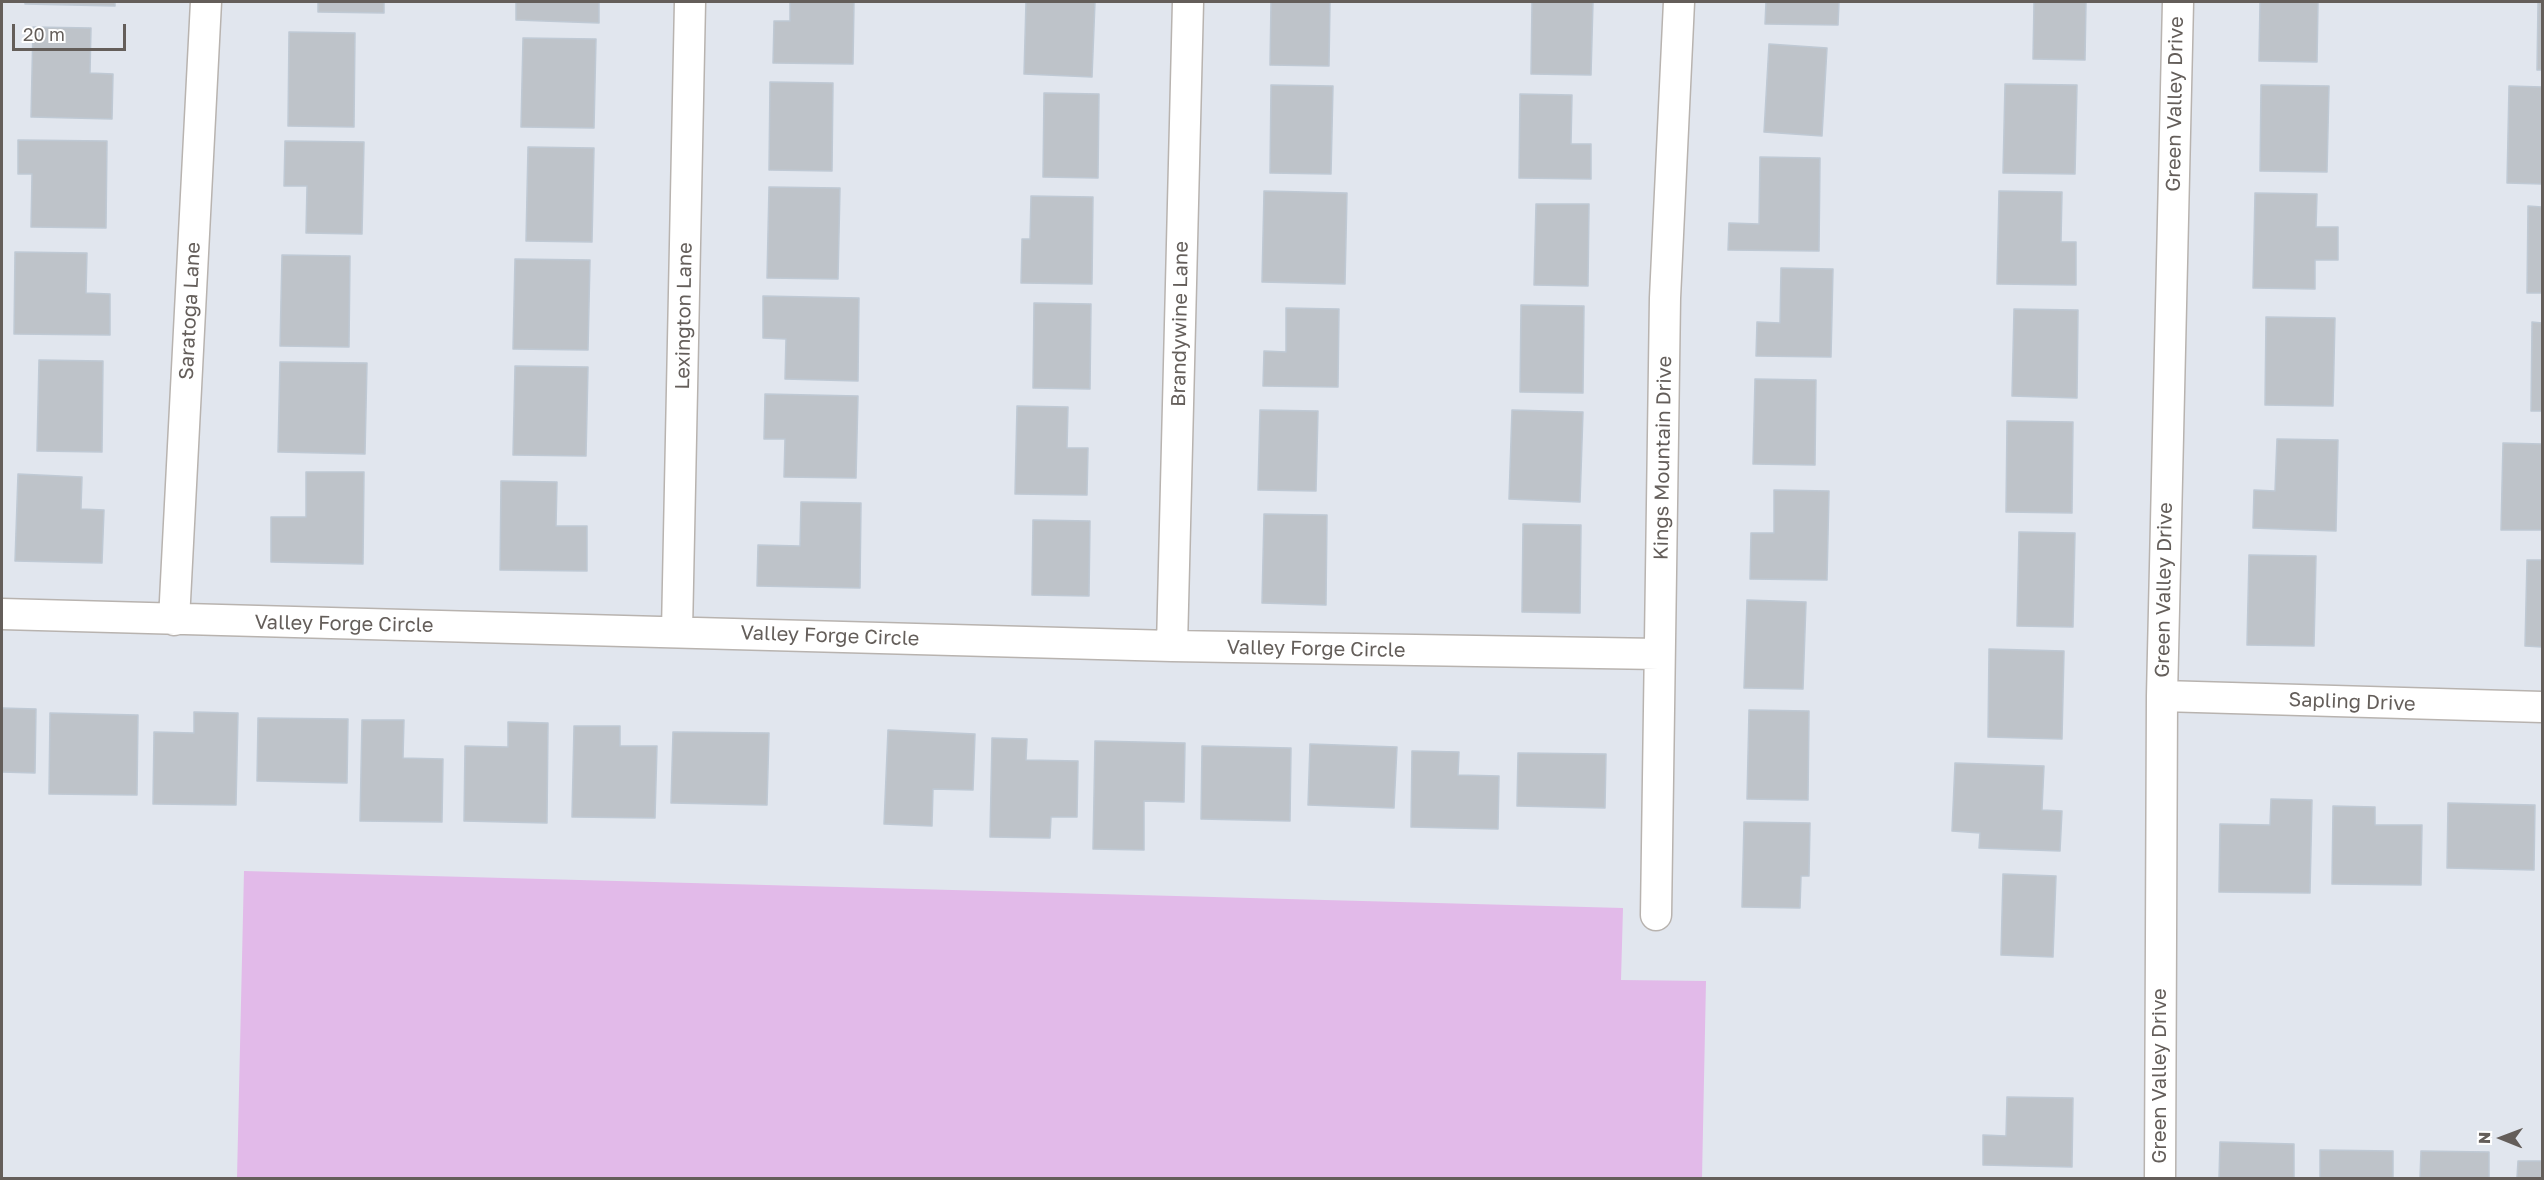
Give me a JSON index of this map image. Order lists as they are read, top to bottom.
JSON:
{
  "streets": {
    "street": [
      "Green Valley Drive",
      "Saratoga Lane",
      "Lexington Lane",
      "Brandywine Lane",
      "Kings Mountain Drive",
      "Valley Forge Circle",
      "Sapling Drive"
    ]
  },
  "crossings": [
    ["Green Valley Drive", "Sapling Drive"],
    ["Saratoga Lane", "Valley Forge Circle"],
    ["Lexington Lane", "Valley Forge Circle"],
    ["Brandywine Lane", "Valley Forge Circle"],
    ["Kings Mountain Drive", "Valley Forge Circle"]
  ],
  "scale_bar": "20 m",
  "north": "left"
}
